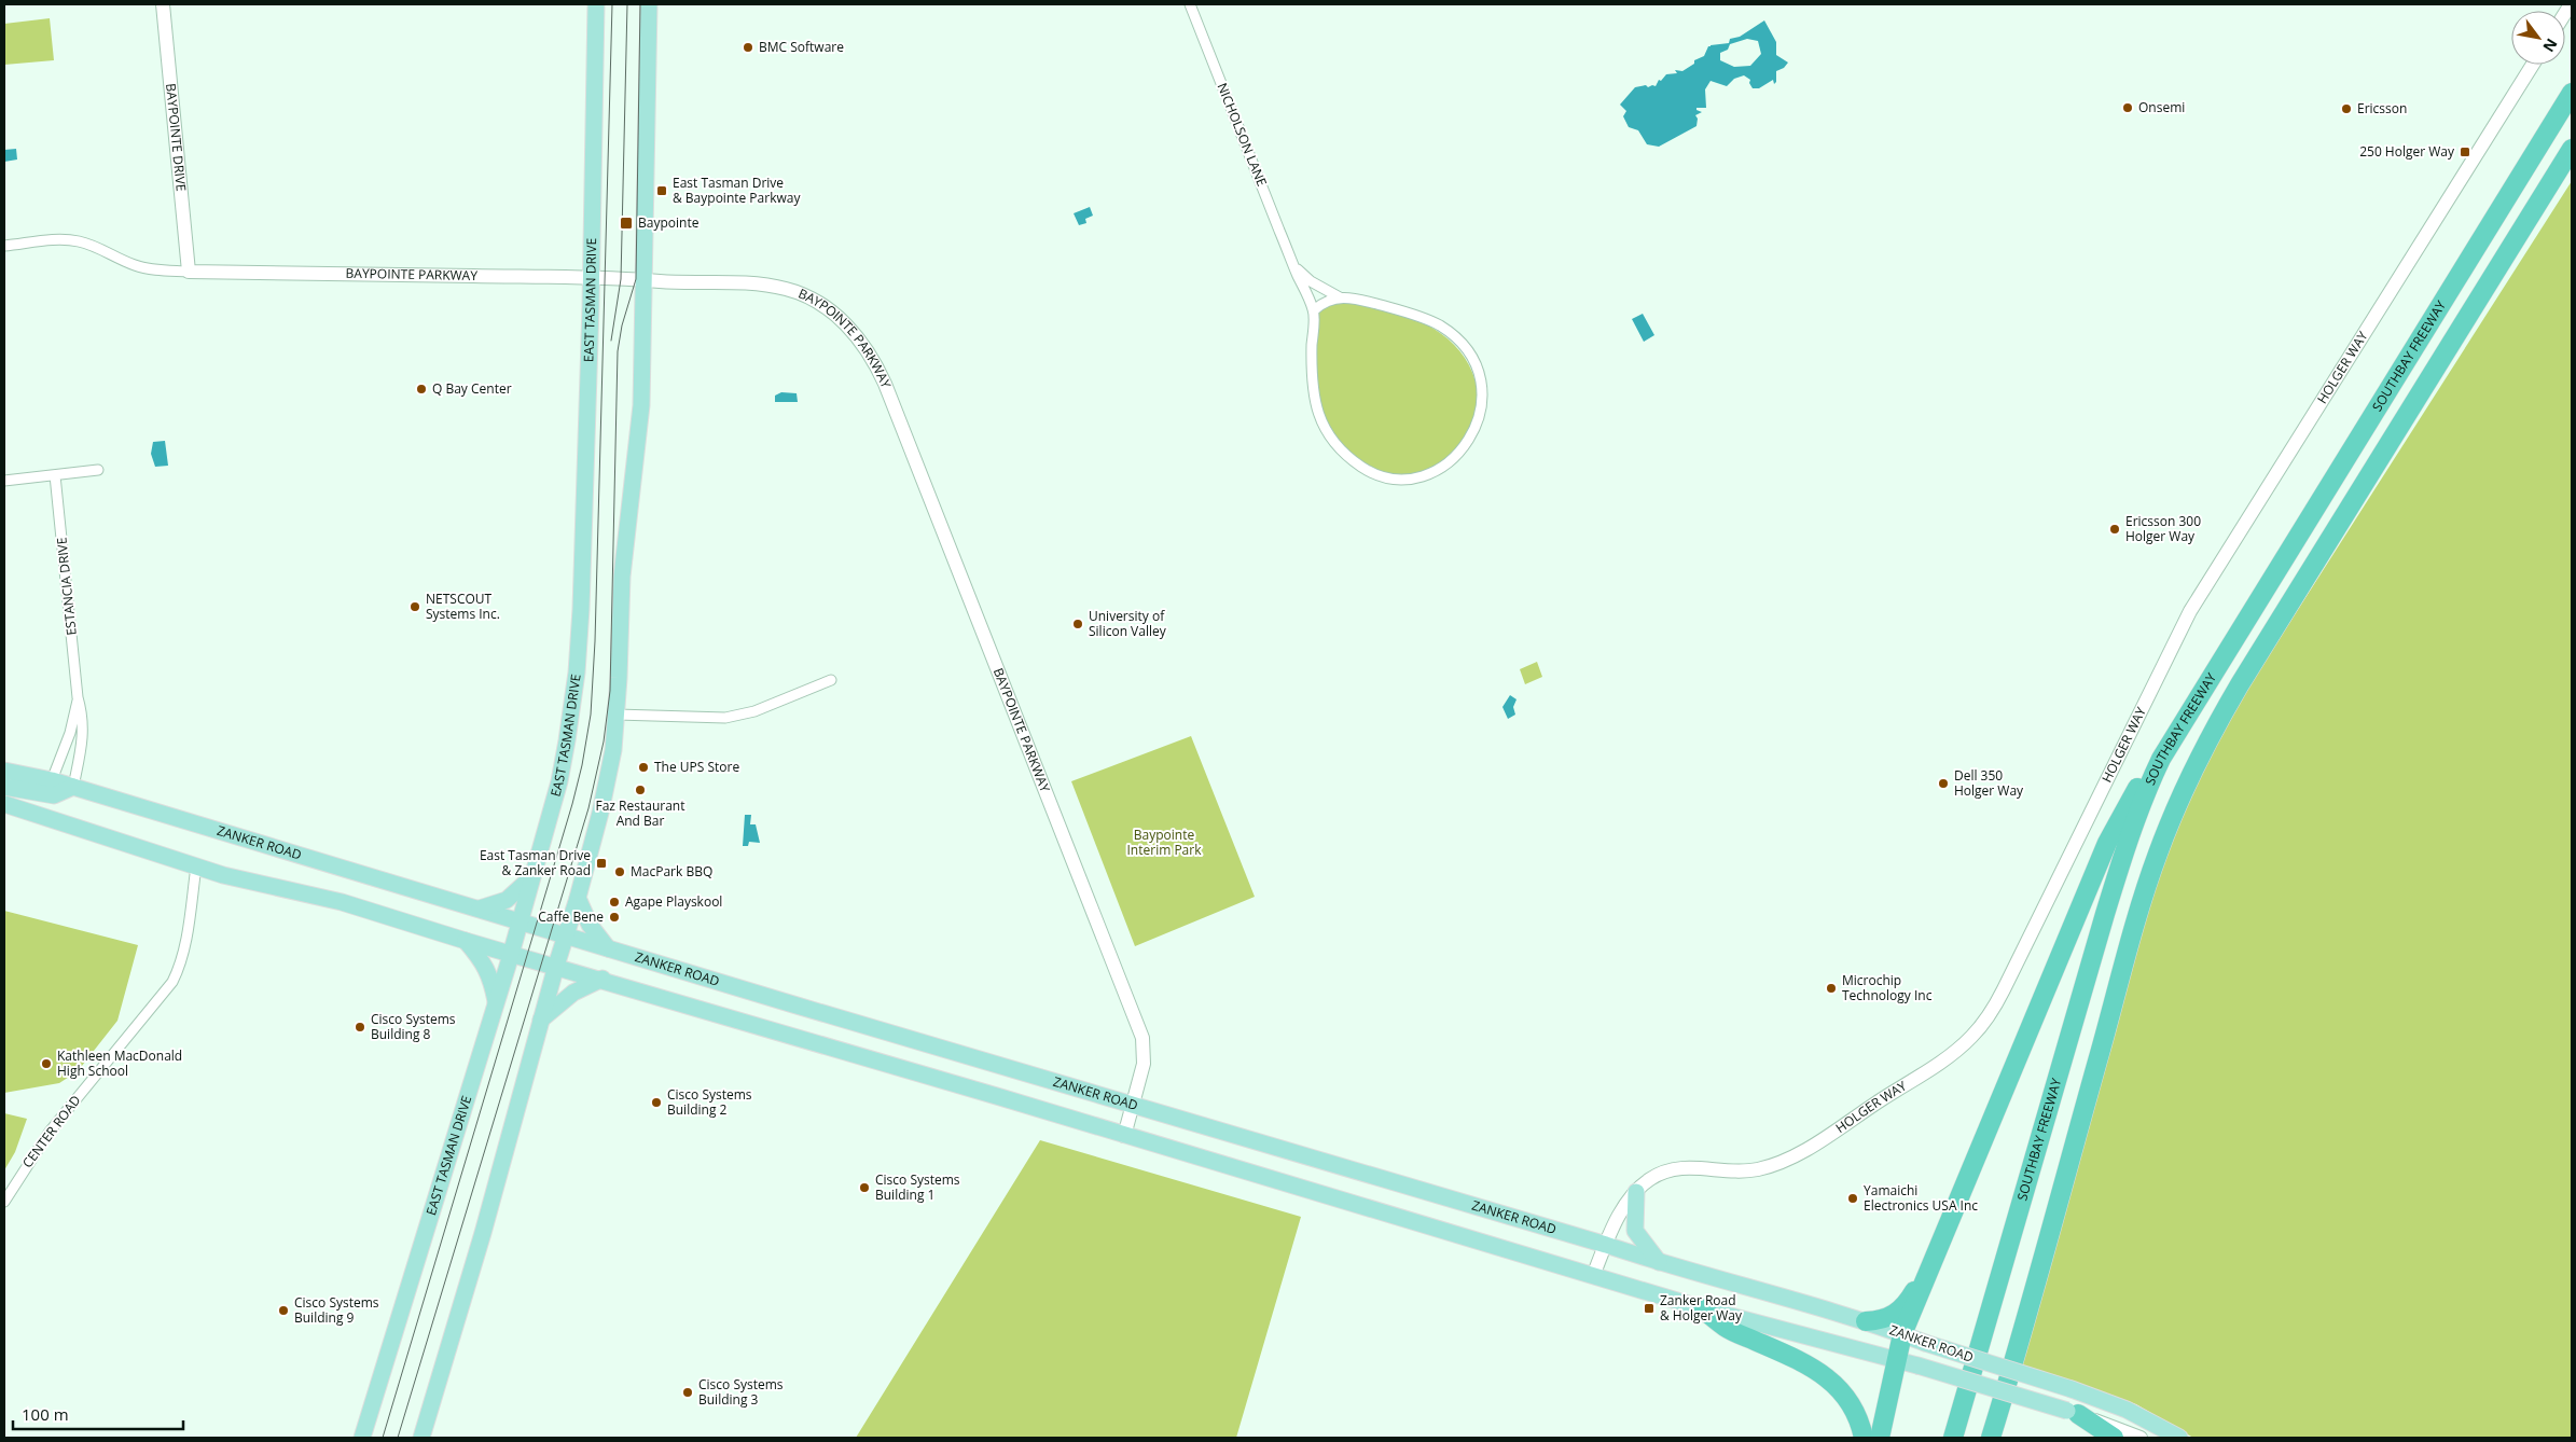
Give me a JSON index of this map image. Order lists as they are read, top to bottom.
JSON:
{
  "streets": {
    "highway": ["SOUTHBAY FREEWAY"],
    "main road": ["EAST TASMAN DRIVE", "ZANKER ROAD"],
    "street": [
      "NICHOLSON LANE",
      "BAYPOINTE DRIVE",
      "BAYPOINTE PARKWAY",
      "HOLGER WAY",
      "ESTANCIA DRIVE",
      "CENTER ROAD"
    ]
  },
  "crossings": [
    ["BAYPOINTE DRIVE", "BAYPOINTE PARKWAY"],
    ["BAYPOINTE PARKWAY", "EAST TASMAN DRIVE"],
    ["BAYPOINTE PARKWAY", "ZANKER ROAD"],
    ["EAST TASMAN DRIVE", "ZANKER ROAD"],
    ["HOLGER WAY", "ZANKER ROAD"],
    ["ESTANCIA DRIVE", "ZANKER ROAD"],
    ["ZANKER ROAD", "CENTER ROAD"]
  ],
  "parks": ["Baypointe Interim Park"],
  "places": {
    "other": [
      "BMC Software",
      "Onsemi",
      "Ericsson",
      "Q Bay Center",
      "Ericsson 300 Holger Way",
      "NETSCOUT Systems Inc.",
      "University of Silicon Valley",
      "The UPS Store",
      "Dell 350 Holger Way",
      "Faz Restaurant And Bar",
      "MacPark BBQ",
      "Agape Playskool",
      "Caffe Bene",
      "Microchip Technology Inc",
      "Cisco Systems Building 8",
      "Kathleen MacDonald High School",
      "Cisco Systems Building 2",
      "Cisco Systems Building 1",
      "Yamaichi Electronics USA Inc",
      "Cisco Systems Building 9",
      "Cisco Systems Building 3"
    ],
    "transit": [
      "250 Holger Way",
      "East Tasman Drive & Baypointe Parkway",
      "Baypointe",
      "East Tasman Drive & Zanker Road",
      "Zanker Road & Holger Way"
    ]
  },
  "scale_bar": "100 m",
  "north": "bottom right"
}
